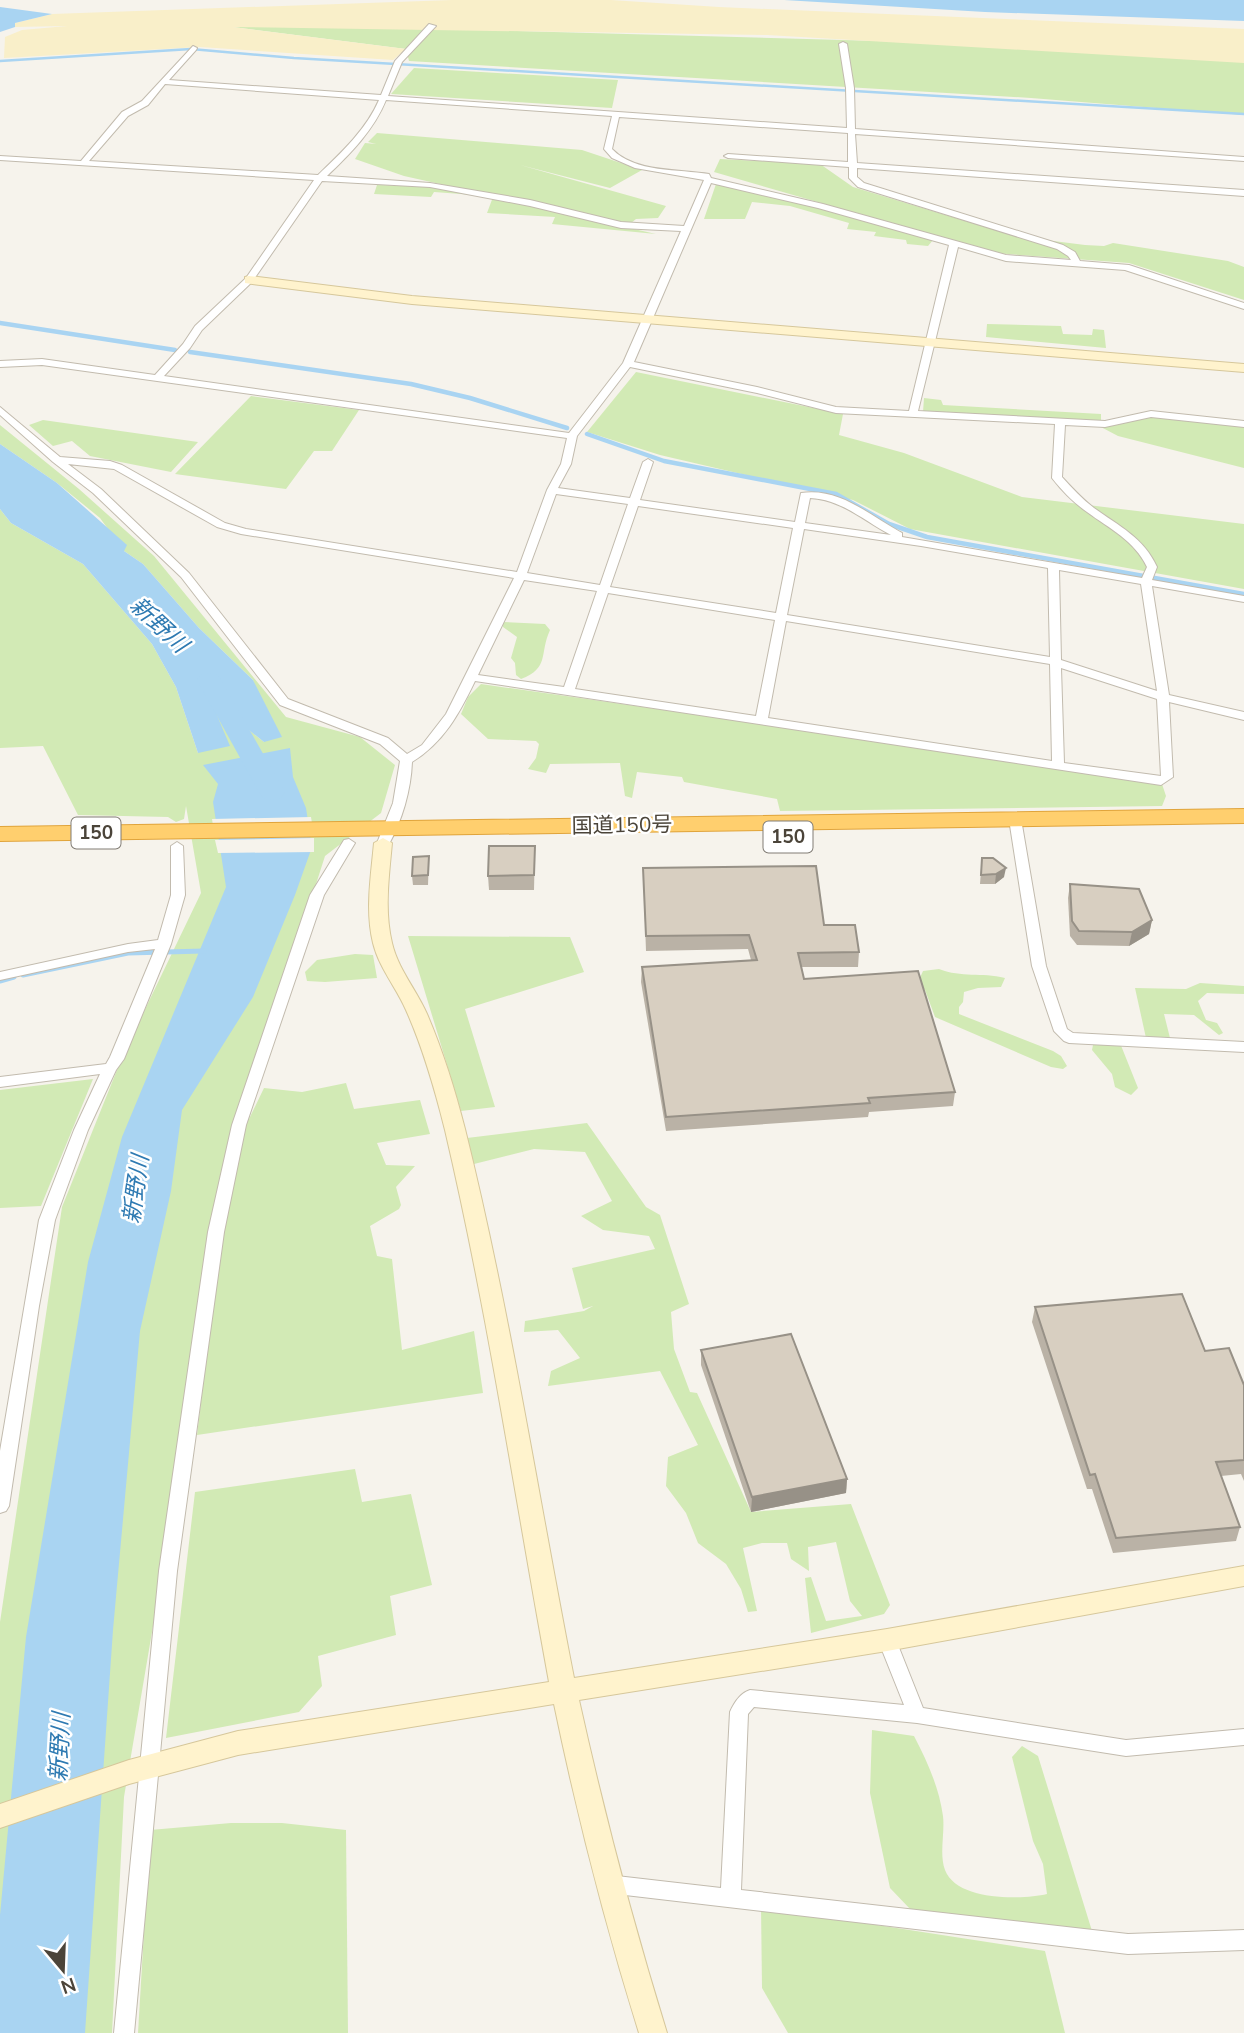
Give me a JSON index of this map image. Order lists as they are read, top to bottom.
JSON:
{
  "streets": {
    "highway": ["国道150号", "150"]
  },
  "water": ["新野川"],
  "north": "bottom"
}
